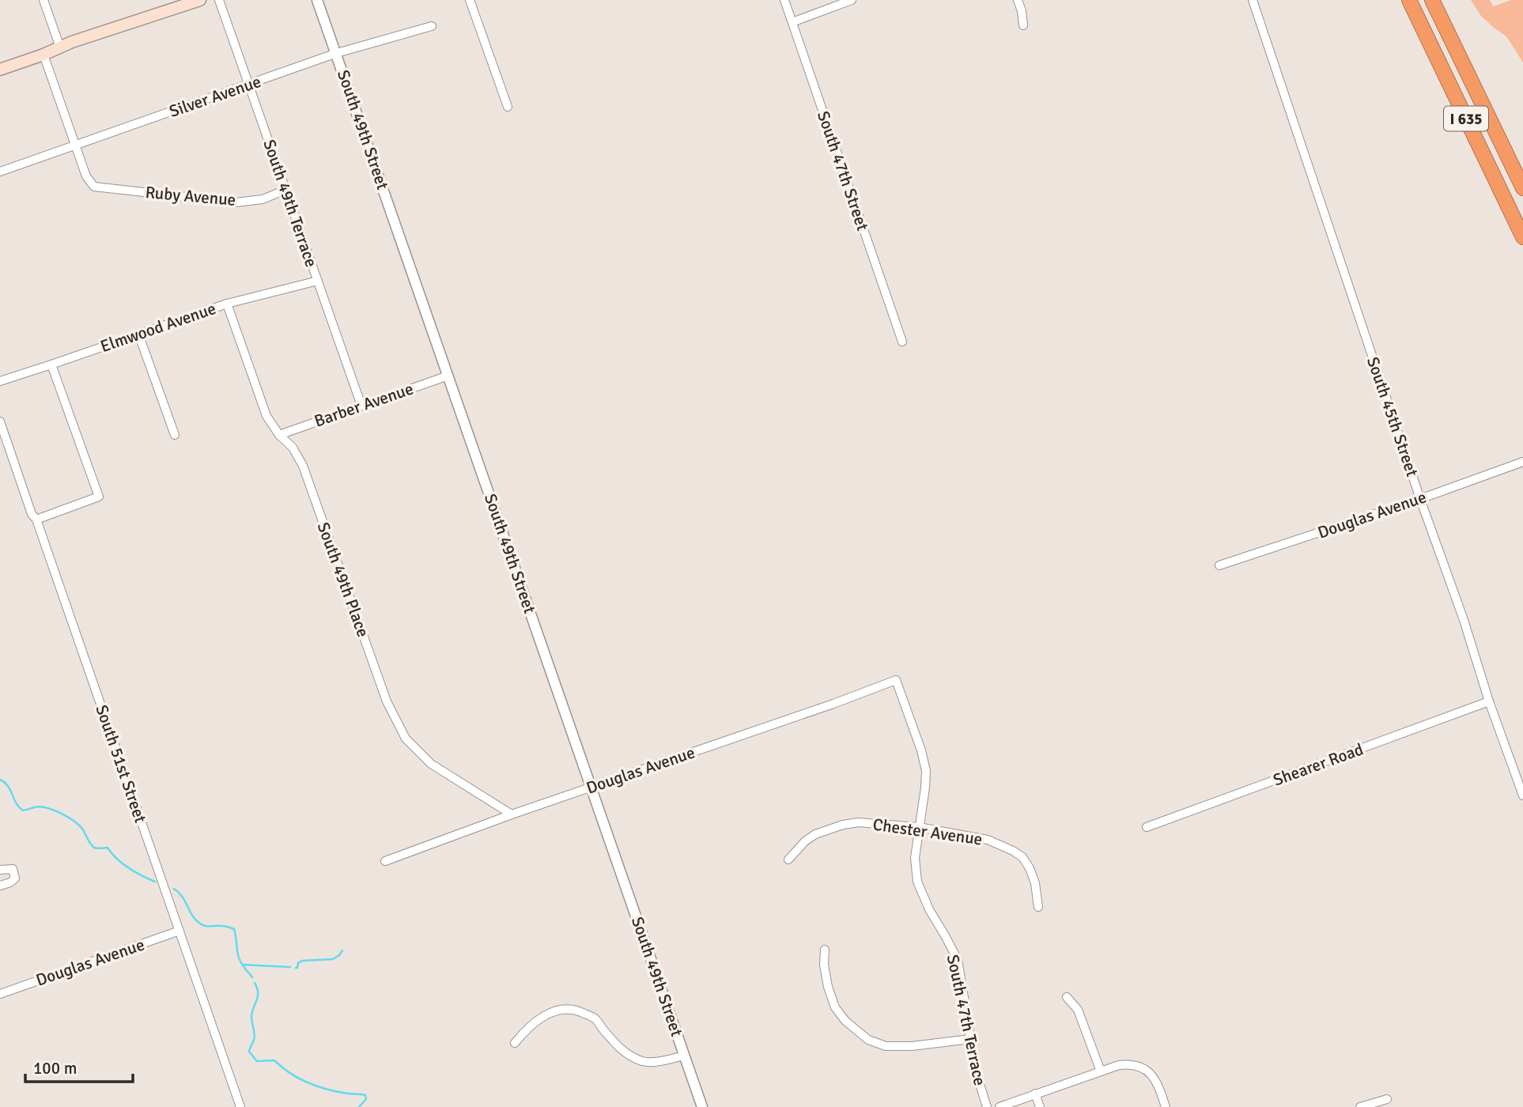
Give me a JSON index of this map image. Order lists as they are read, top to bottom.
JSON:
{
  "streets": {
    "highway": ["I 635"],
    "street": [
      "Silver Avenue",
      "South 49th Street",
      "South 47th Street",
      "Ruby Avenue",
      "South 49th Terrace",
      "Elmwood Avenue",
      "Barber Avenue",
      "South 45th Street",
      "Douglas Avenue",
      "South 49th Place",
      "South 51st Street",
      "Shearer Road",
      "Chester Avenue",
      "South 47th Terrace"
    ]
  },
  "crossings": [
    ["Silver Avenue", "South 49th Street"],
    ["Silver Avenue", "Ruby Avenue"],
    ["Silver Avenue", "South 49th Terrace"],
    ["South 49th Street", "Barber Avenue"],
    ["South 49th Street", "Douglas Avenue"],
    ["Ruby Avenue", "South 49th Terrace"],
    ["South 49th Terrace", "Elmwood Avenue"],
    ["South 49th Terrace", "Barber Avenue"],
    ["Elmwood Avenue", "South 49th Place"],
    ["Barber Avenue", "South 49th Place"],
    ["South 45th Street", "Douglas Avenue"],
    ["South 45th Street", "Shearer Road"],
    ["Douglas Avenue", "South 49th Place"],
    ["Douglas Avenue", "South 51st Street"],
    ["Douglas Avenue", "South 47th Terrace"],
    ["Chester Avenue", "South 47th Terrace"]
  ],
  "scale_bar": "100 m"
}
